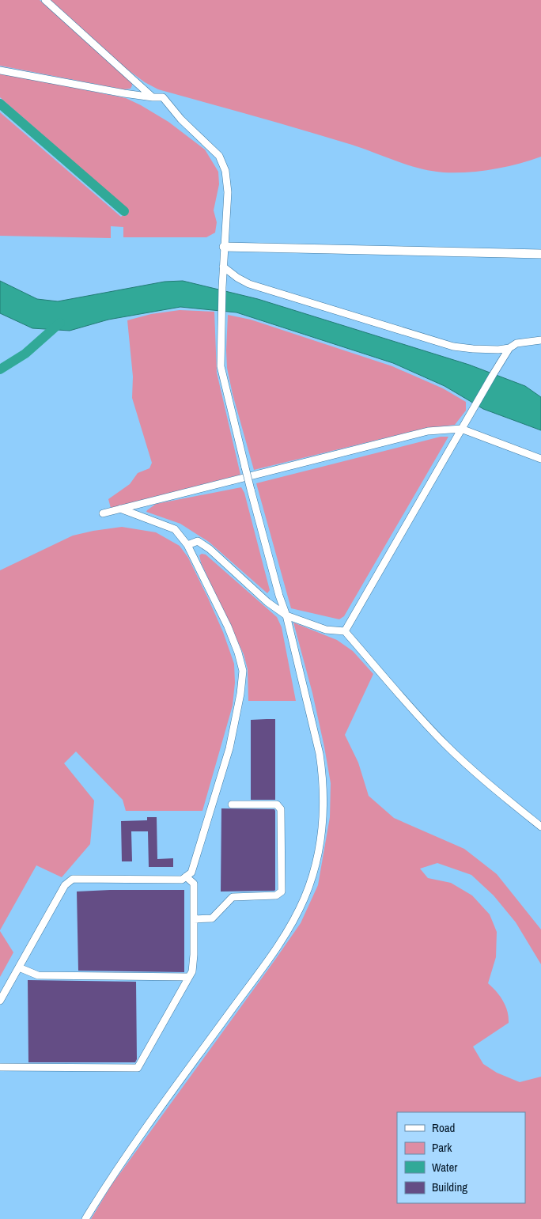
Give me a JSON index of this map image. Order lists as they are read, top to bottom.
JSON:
{
  "legend": [
    "Road",
    "Park",
    "Water",
    "Building"
  ]
}
